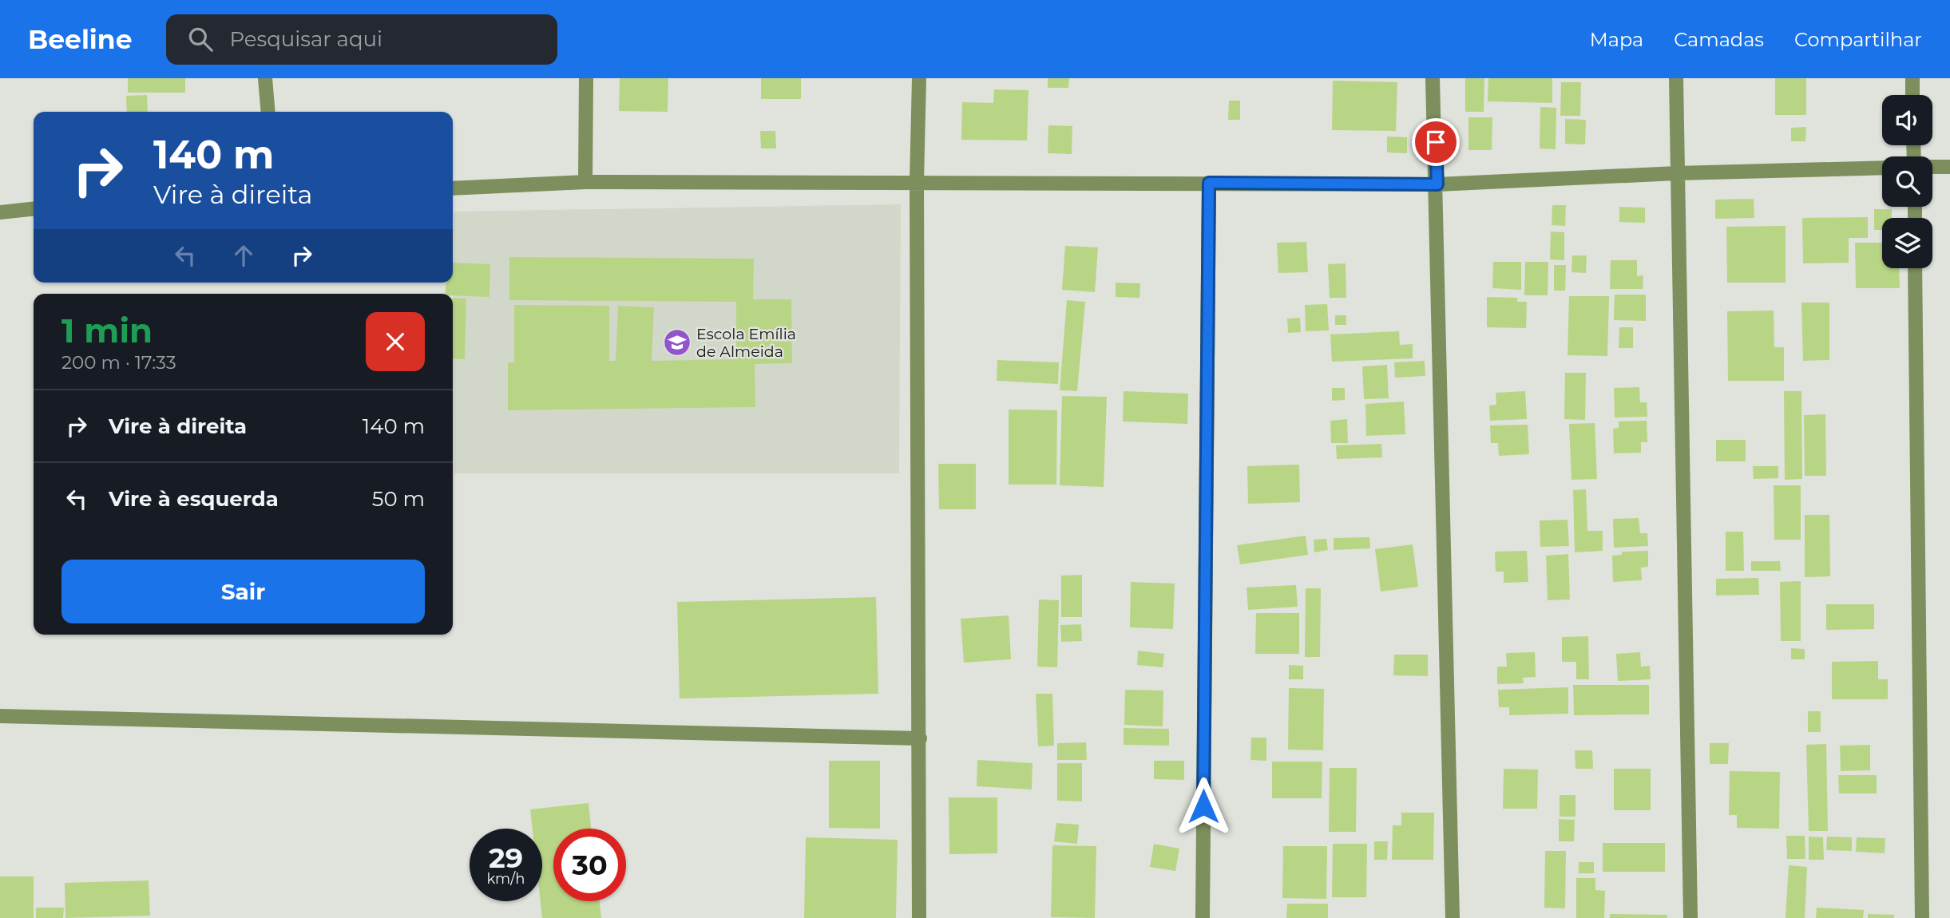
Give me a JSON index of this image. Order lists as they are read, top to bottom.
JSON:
{
  "places": {
    "school or university": ["Escola Emília de Almeida"]
  },
  "page": {
    "header": "Beeline",
    "search": "Pesquisar aqui",
    "nav": ["Mapa", "Camadas", "Compartilhar"],
    "turn": ["140 m", "Vire à direita"],
    "heading": ["1 min", "200 m · 17:33"],
    "list": [
      {
        "name": "Vire à direita",
        "value": "140 m"
      },
      {
        "name": "Vire à esquerda",
        "value": "50 m"
      }
    ],
    "buttons": "Sair",
    "speed": "29 km/h",
    "limit": "30"
  }
}
